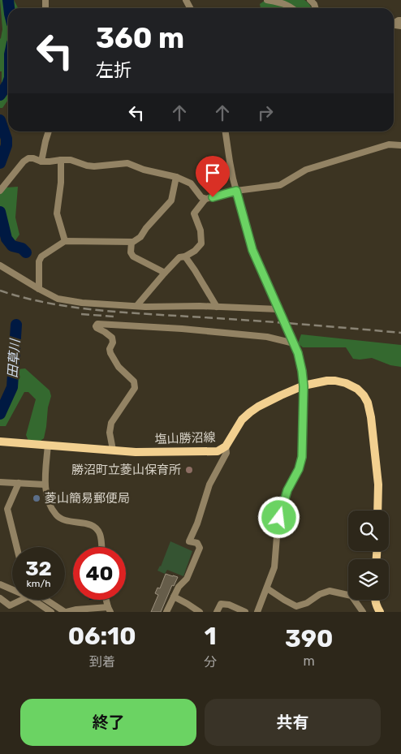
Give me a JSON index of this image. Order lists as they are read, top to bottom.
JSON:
{
  "streets": {
    "main road": ["塩山勝沼線"]
  },
  "water": ["田草川"],
  "places": ["勝沼町立菱山保育所", "菱山簡易郵便局"],
  "page": {
    "turn": ["360 m", "左折"],
    "speed": "32 km/h",
    "limit": "40",
    "eta": [
      "06:10",
      "到着",
      "1",
      "分",
      "390",
      "m"
    ],
    "buttons": ["終了", "共有"]
  }
}
